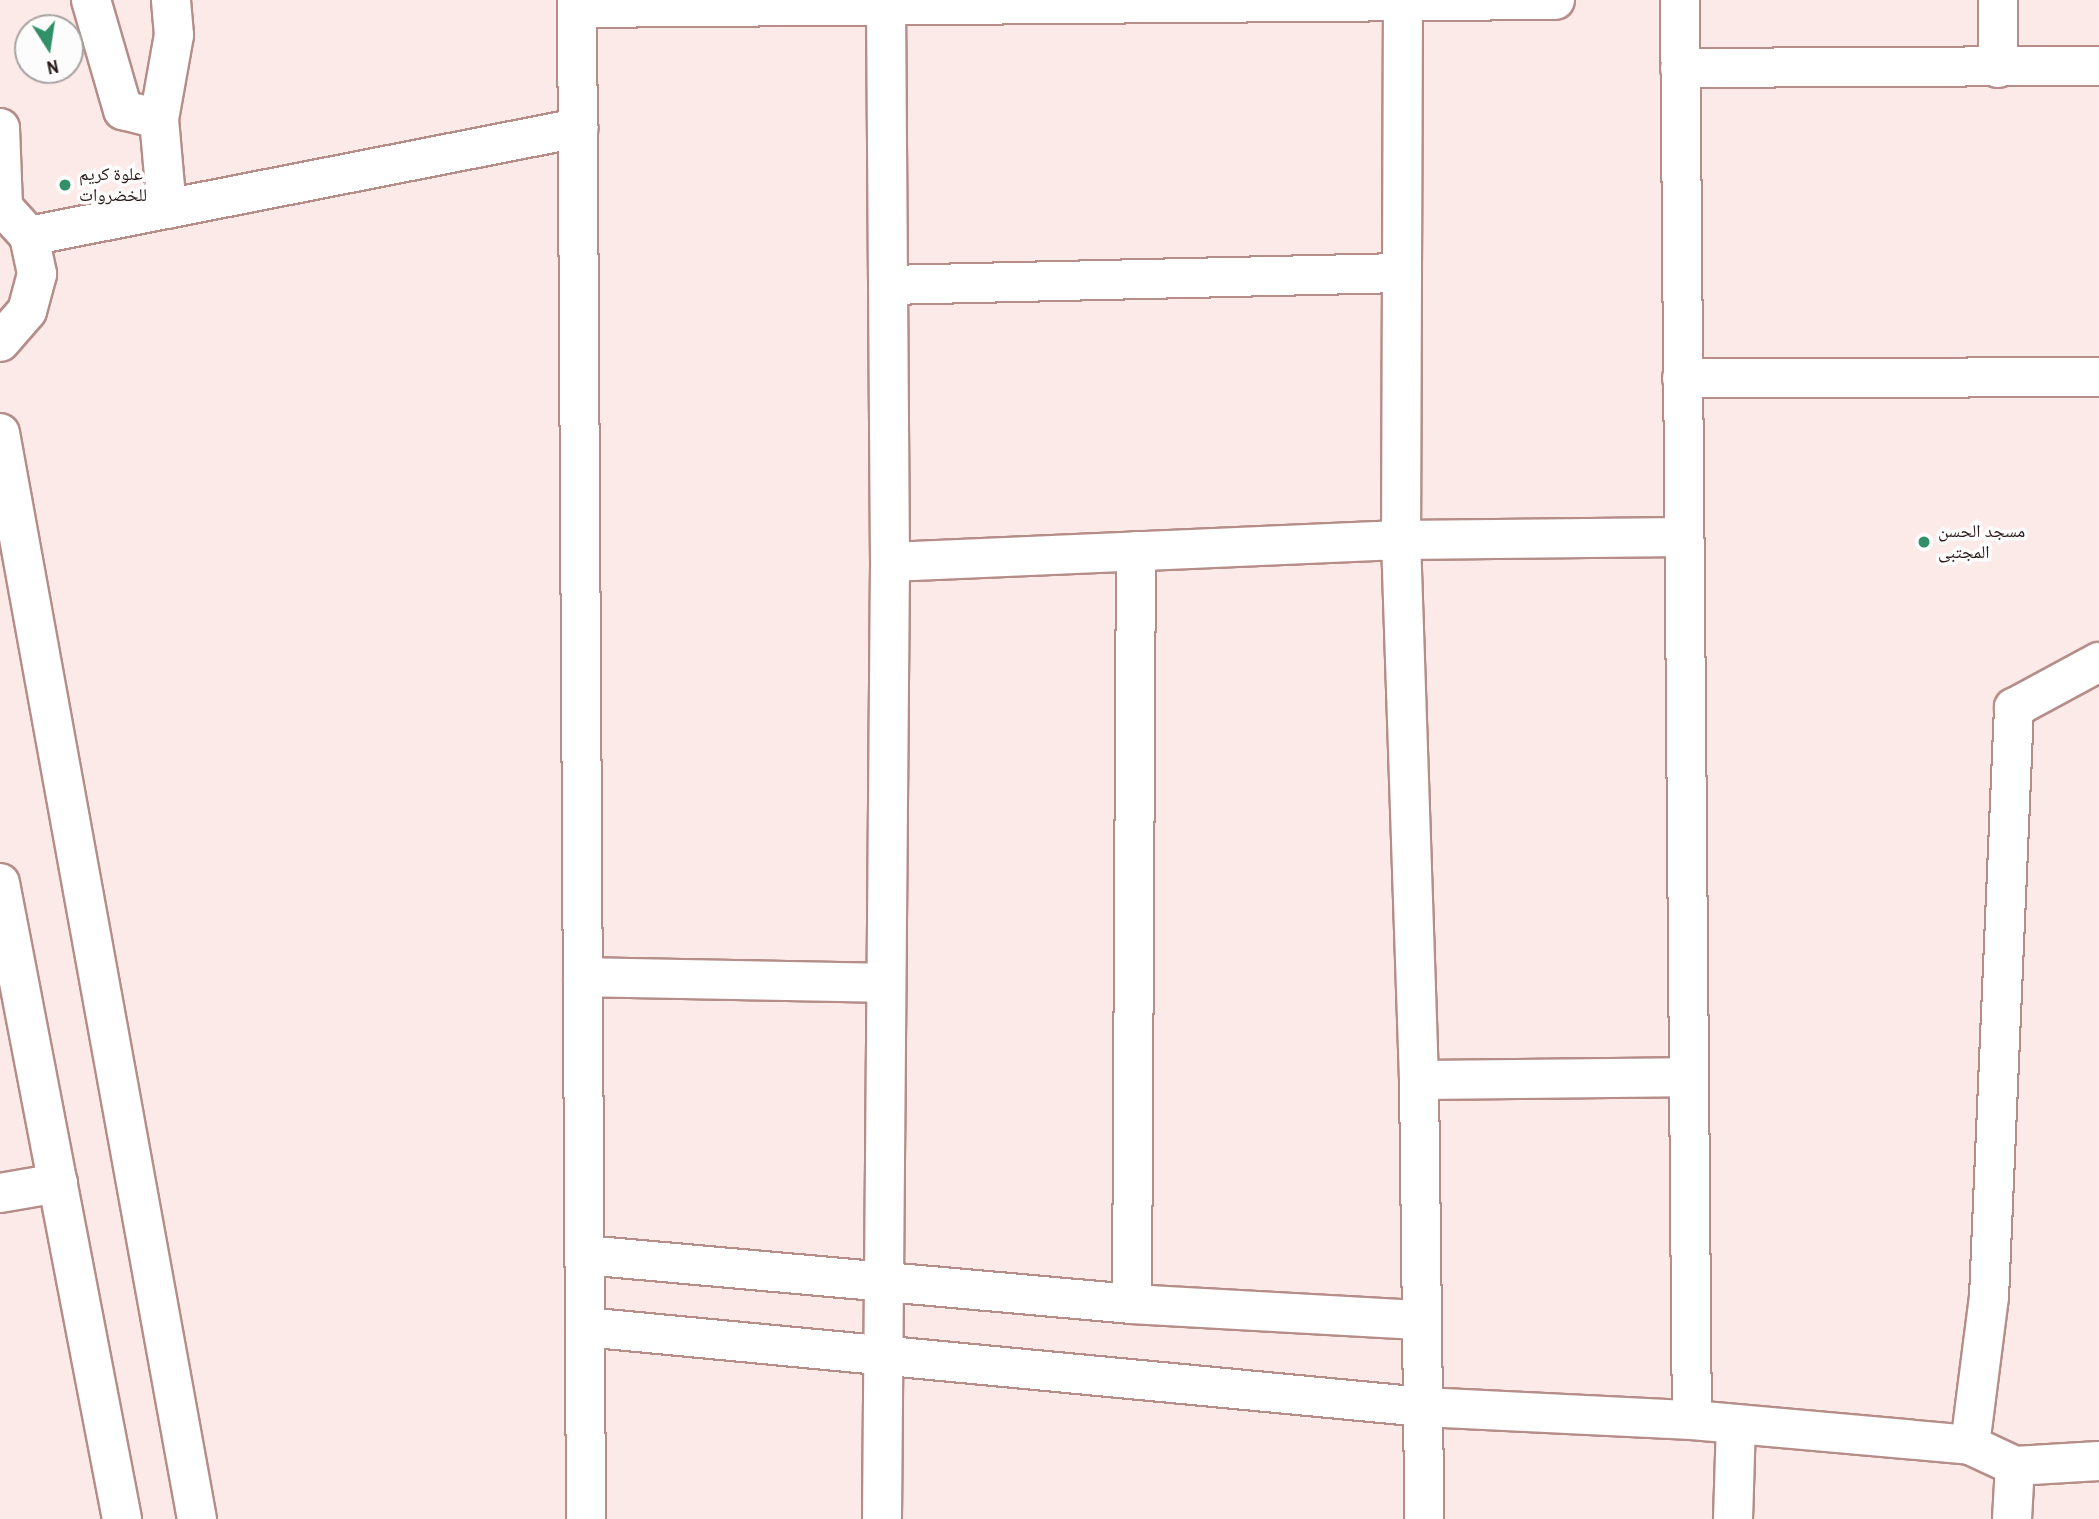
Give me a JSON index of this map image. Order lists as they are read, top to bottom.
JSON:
{
  "places": ["علوة كريم للخضروات", "مسجد الحسن المجتبى"],
  "north": "bottom"
}
